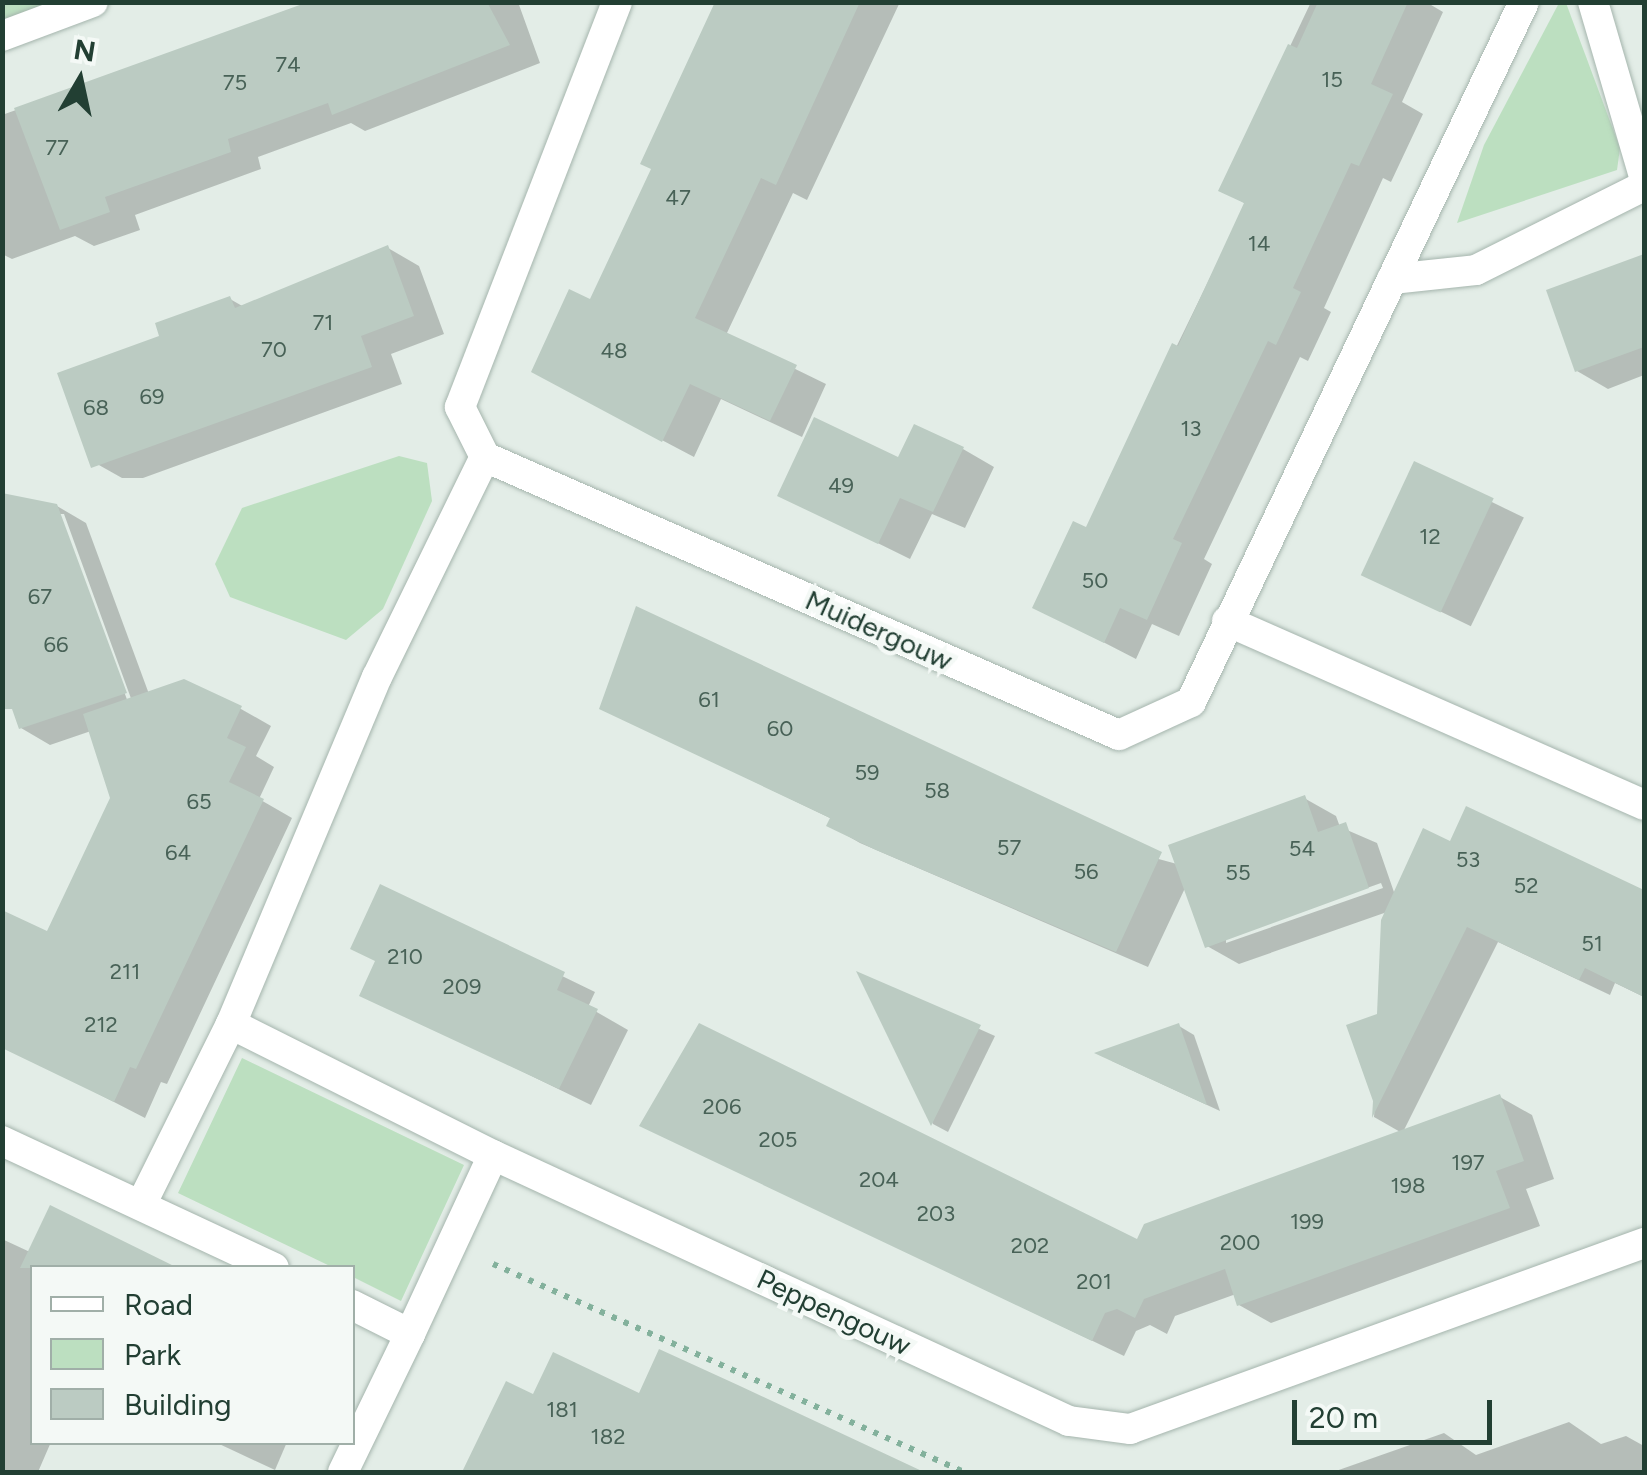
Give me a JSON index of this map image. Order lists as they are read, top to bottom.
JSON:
{
  "streets": {
    "street": ["Muidergouw", "Peppengouw"]
  },
  "house_numbers": [
    "74",
    "15",
    "75",
    "77",
    "47",
    "14",
    "71",
    "70",
    "48",
    "69",
    "68",
    "13",
    "49",
    "12",
    "50",
    "67",
    "66",
    "61",
    "60",
    "59",
    "58",
    "65",
    "57",
    "54",
    "64",
    "53",
    "56",
    "55",
    "52",
    "51",
    "210",
    "211",
    "209",
    "212",
    "206",
    "205",
    "197",
    "204",
    "198",
    "203",
    "199",
    "200",
    "202",
    "201",
    "181",
    "182"
  ],
  "legend": ["Road", "Park", "Building"],
  "scale_bar": "20 m",
  "north": "top"
}
